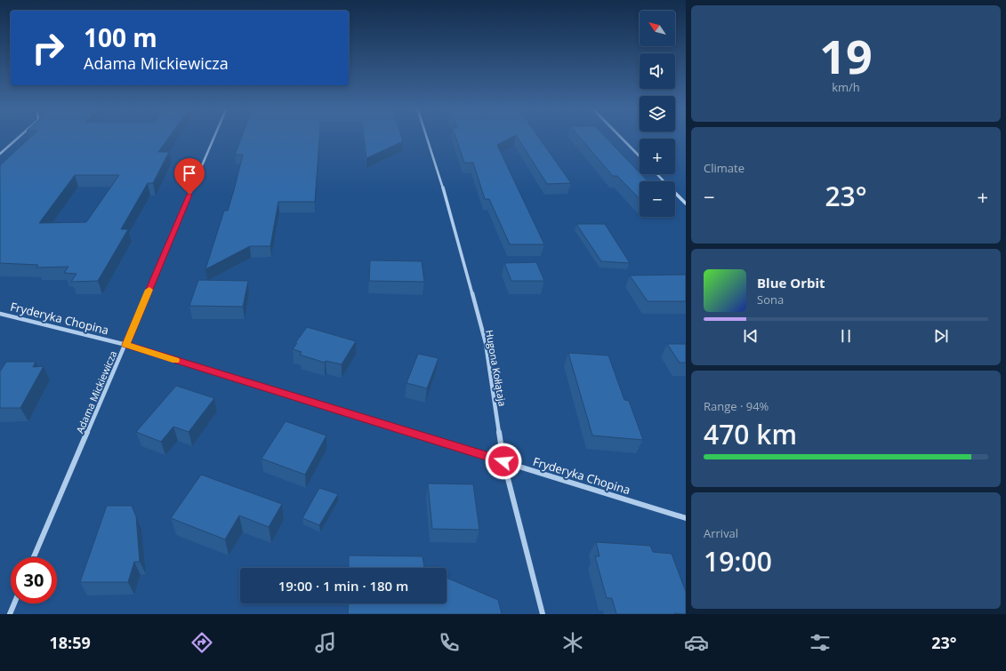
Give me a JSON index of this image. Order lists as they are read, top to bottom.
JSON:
{
  "streets": {
    "street": ["Fryderyka Chopina", "Hugona Kołłątaja", "Adama Mickiewicza"]
  },
  "crossings": [
    ["Fryderyka Chopina", "Hugona Kołłątaja"],
    ["Fryderyka Chopina", "Adama Mickiewicza"]
  ],
  "north": "top left",
  "page": {
    "tile": [
      ["19", "km/h"],
      "Climate",
      ["Range · 94%", "470 km"],
      ["Arrival", "19:00"]
    ],
    "map_buttons": ["+", "−"],
    "turn": ["100 m", "Adama Mickiewicza"],
    "heat": ["−", "23°", "+"],
    "song": ["Blue Orbit", "Sona"],
    "limit": "30",
    "trip": "19:00 · 1 min · 180 m",
    "tabs": ["18:59", "23°"]
  }
}
